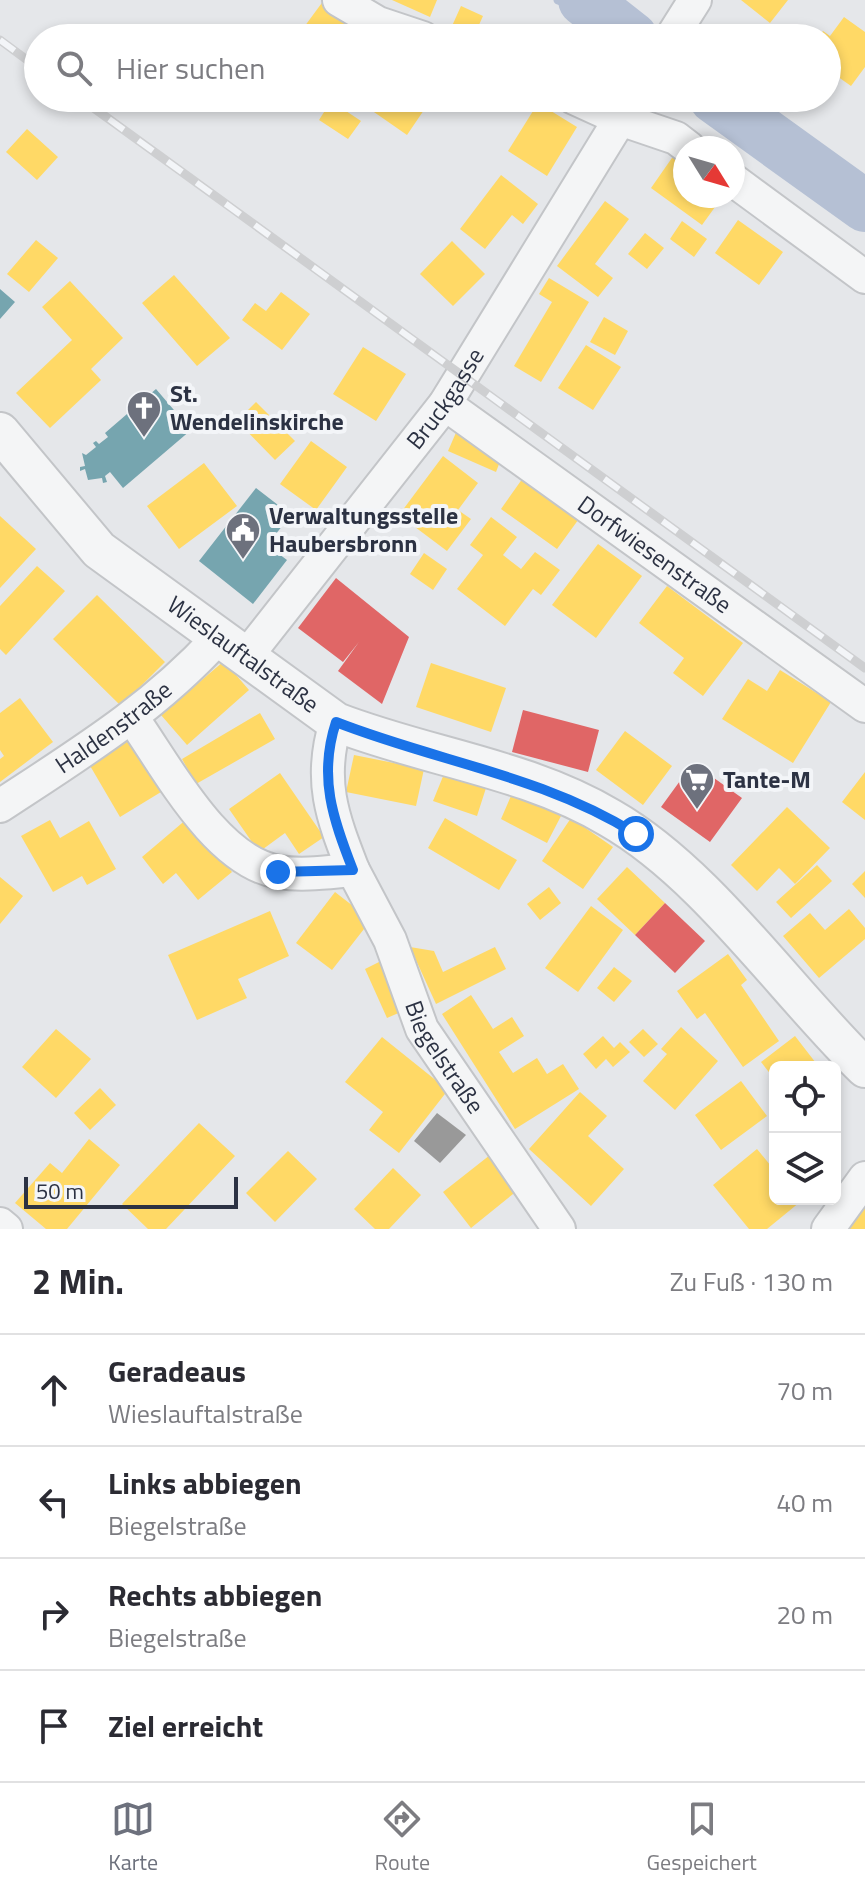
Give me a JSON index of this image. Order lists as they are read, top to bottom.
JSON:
{
  "streets": {
    "street": [
      "Bruckgasse",
      "Dorfwiesenstraße",
      "Wieslauftalstraße",
      "Haldenstraße",
      "Biegelstraße"
    ]
  },
  "crossings": [
    ["Bruckgasse", "Dorfwiesenstraße"],
    ["Bruckgasse", "Wieslauftalstraße"],
    ["Bruckgasse", "Haldenstraße"],
    ["Wieslauftalstraße", "Haldenstraße"],
    ["Wieslauftalstraße", "Biegelstraße"]
  ],
  "places": {
    "church": ["St. Wendelinskirche"],
    "public building": ["Verwaltungsstelle Haubersbronn"],
    "supermarket": ["Tante-M"]
  },
  "scale_bar": "50 m",
  "north": "bottom right",
  "page": {
    "search": "Hier suchen",
    "scale": "50 m",
    "heading": ["2 Min.", "Zu Fuß · 130 m"],
    "list": [
      ["Geradeaus", "Wieslauftalstraße", "70 m"],
      ["Links abbiegen", "Biegelstraße", "40 m"],
      ["Rechts abbiegen", "Biegelstraße", "20 m"],
      "Ziel erreicht"
    ],
    "nav": ["Karte", "Route", "Gespeichert"]
  }
}
